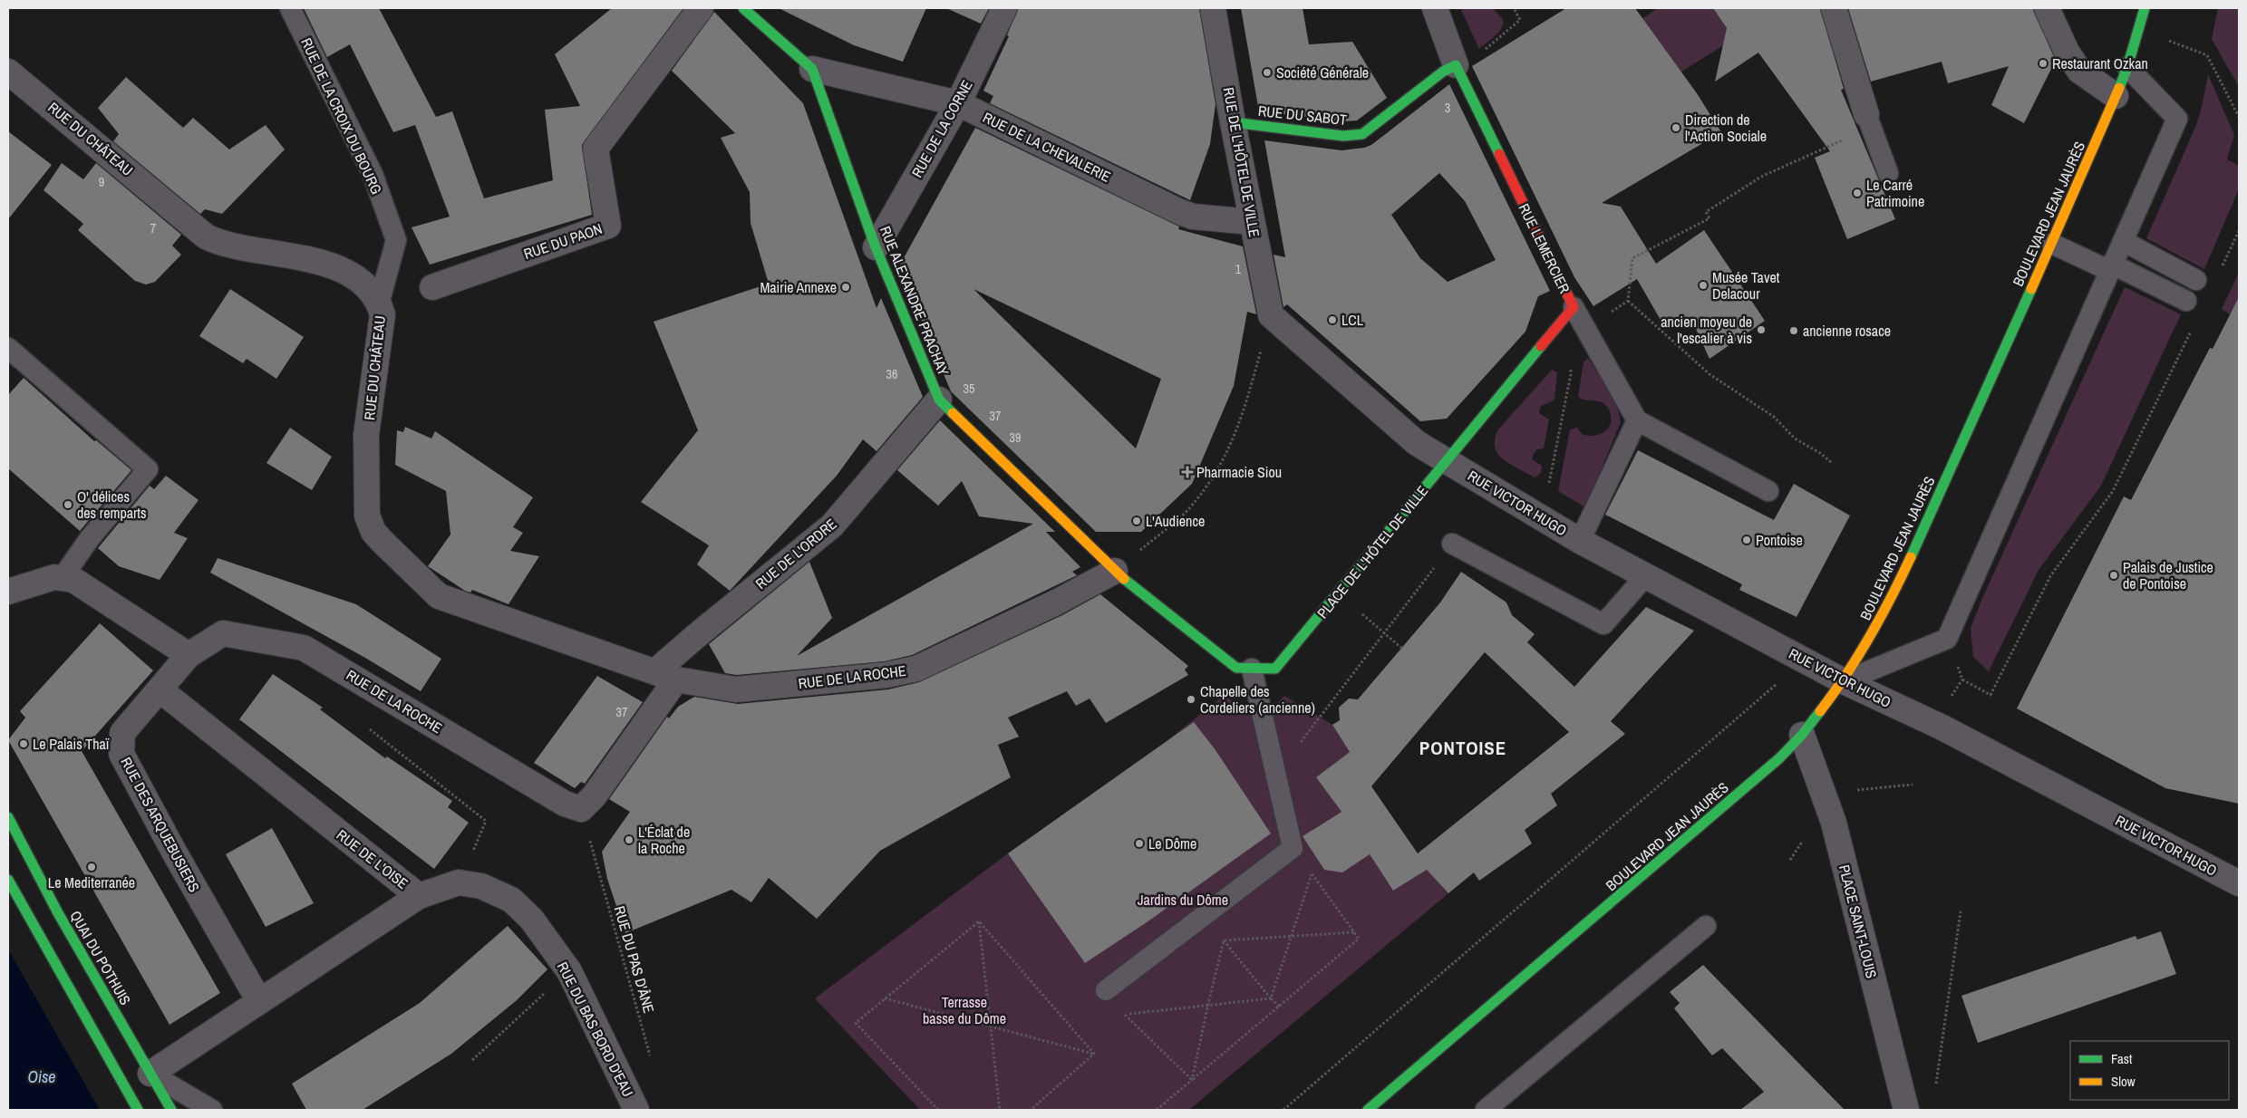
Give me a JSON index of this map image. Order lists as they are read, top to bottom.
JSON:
{
  "streets": {
    "main road": [
      "RUE DU SABOT",
      "BOULEVARD JEAN JAURÈS",
      "RUE LEMERCIER",
      "RUE ALEXANDRE PRACHAY",
      "PLACE DE L'HÔTEL DE VILLE",
      "QUAI DU POTHUIS"
    ],
    "street": [
      "RUE DE LA CORNE",
      "RUE DU CHÂTEAU",
      "RUE DE LA CHEVALERIE",
      "RUE DE L'HÔTEL DE VILLE",
      "RUE DU PAON",
      "RUE VICTOR HUGO",
      "RUE DE L'ORDRE",
      "RUE DE LA ROCHE",
      "RUE DES ARQUEBUSIERS",
      "RUE DE L'OISE",
      "PLACE SAINT-LOUIS",
      "RUE DU BAS BORD D'EAU"
    ],
    "lane": ["RUE DE LA CROIX DU BOURG"],
    "path": ["RUE DU PAS D'ÂNE"]
  },
  "crossings": [
    ["RUE DU SABOT", "RUE DE L'HÔTEL DE VILLE"],
    ["RUE DU SABOT", "RUE LEMERCIER"],
    ["RUE DE LA CROIX DU BOURG", "RUE DU CHÂTEAU"],
    ["RUE DE LA CORNE", "RUE DE LA CHEVALERIE"],
    ["RUE DE LA CORNE", "RUE ALEXANDRE PRACHAY"],
    ["RUE DU CHÂTEAU", "RUE DE L'ORDRE"],
    ["RUE DU CHÂTEAU", "RUE DE LA ROCHE"],
    ["RUE DE LA CHEVALERIE", "RUE DE L'HÔTEL DE VILLE"],
    ["RUE DE LA CHEVALERIE", "RUE ALEXANDRE PRACHAY"],
    ["BOULEVARD JEAN JAURÈS", "RUE VICTOR HUGO"],
    ["BOULEVARD JEAN JAURÈS", "PLACE SAINT-LOUIS"],
    ["RUE LEMERCIER", "RUE VICTOR HUGO"],
    ["RUE LEMERCIER", "PLACE DE L'HÔTEL DE VILLE"],
    ["RUE ALEXANDRE PRACHAY", "PLACE DE L'HÔTEL DE VILLE"],
    ["RUE ALEXANDRE PRACHAY", "RUE DE L'ORDRE"],
    ["RUE ALEXANDRE PRACHAY", "RUE DE LA ROCHE"],
    ["RUE VICTOR HUGO", "PLACE DE L'HÔTEL DE VILLE"],
    ["PLACE DE L'HÔTEL DE VILLE", "RUE DE LA ROCHE"],
    ["RUE DE L'ORDRE", "RUE DE LA ROCHE"],
    ["RUE DE LA ROCHE", "RUE DES ARQUEBUSIERS"],
    ["RUE DES ARQUEBUSIERS", "RUE DE L'OISE"],
    ["RUE DE L'OISE", "QUAI DU POTHUIS"],
    ["RUE DE L'OISE", "RUE DU BAS BORD D'EAU"]
  ],
  "districts": ["PONTOISE"],
  "water": ["Oise"],
  "parks": ["Jardins du Dôme", "Terrasse basse du Dôme"],
  "places": {
    "other": [
      "Restaurant Ozkan",
      "Société Générale",
      "Direction de l'Action Sociale",
      "Le Carré Patrimoine",
      "Musée Tavet Delacour",
      "Mairie Annexe",
      "LCL",
      "ancien moyeu de l'escalier à vis",
      "ancienne rosace",
      "O' délices des remparts",
      "L'Audience",
      "Pontoise",
      "Palais de Justice de Pontoise",
      "Chapelle des Cordeliers (ancienne)",
      "Le Palais Thaï",
      "L'Éclat de la Roche",
      "Le Dôme",
      "Le Mediterranée"
    ],
    "health": ["Pharmacie Siou"]
  },
  "house_numbers": [
    "3",
    "9",
    "7",
    "1",
    "36",
    "35",
    "37",
    "39",
    "37"
  ],
  "legend": ["Fast", "Slow"]
}
